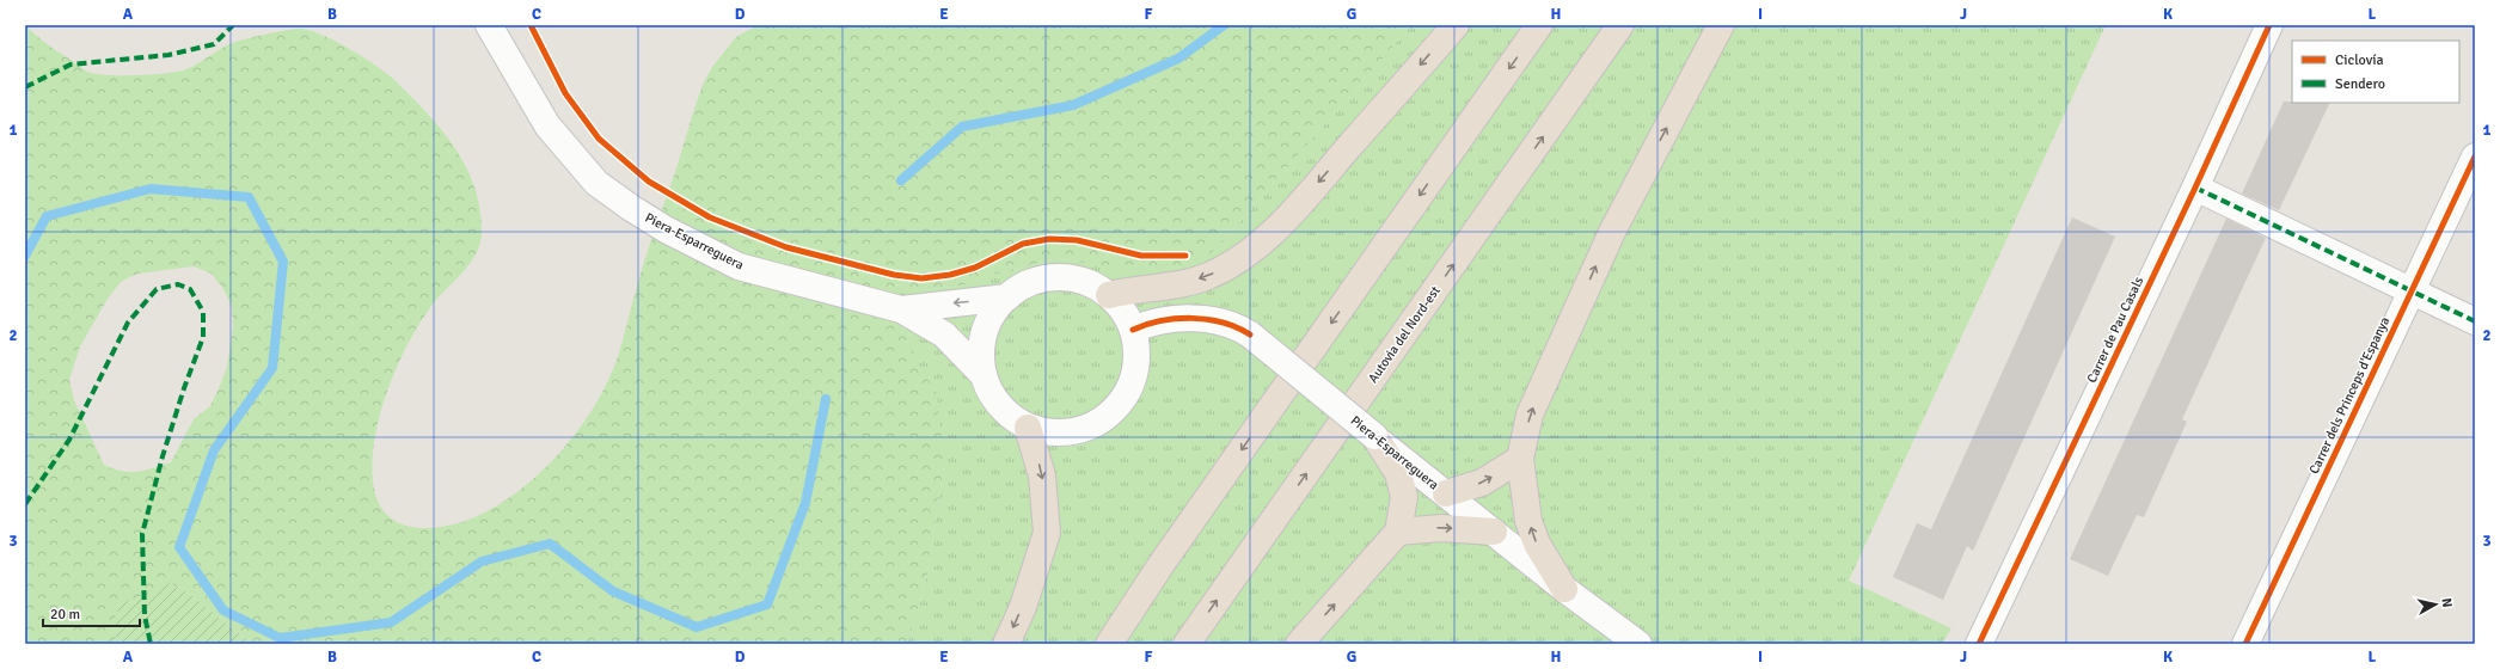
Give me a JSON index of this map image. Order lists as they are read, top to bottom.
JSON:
{
  "streets": {
    "highway": ["Autovia del Nord-est"],
    "main road": ["Piera-Esparreguera", "Carrer de Pau Casals", "Carrer dels Princeps d'Espanya"]
  },
  "legend": ["Ciclovía", "Sendero"],
  "scale_bar": "20 m",
  "north": "right",
  "grid": {
    "columns": [
      "A",
      "B",
      "C",
      "D",
      "E",
      "F",
      "G",
      "H",
      "I",
      "J",
      "K",
      "L"
    ],
    "rows": ["1", "2", "3"]
  }
}
